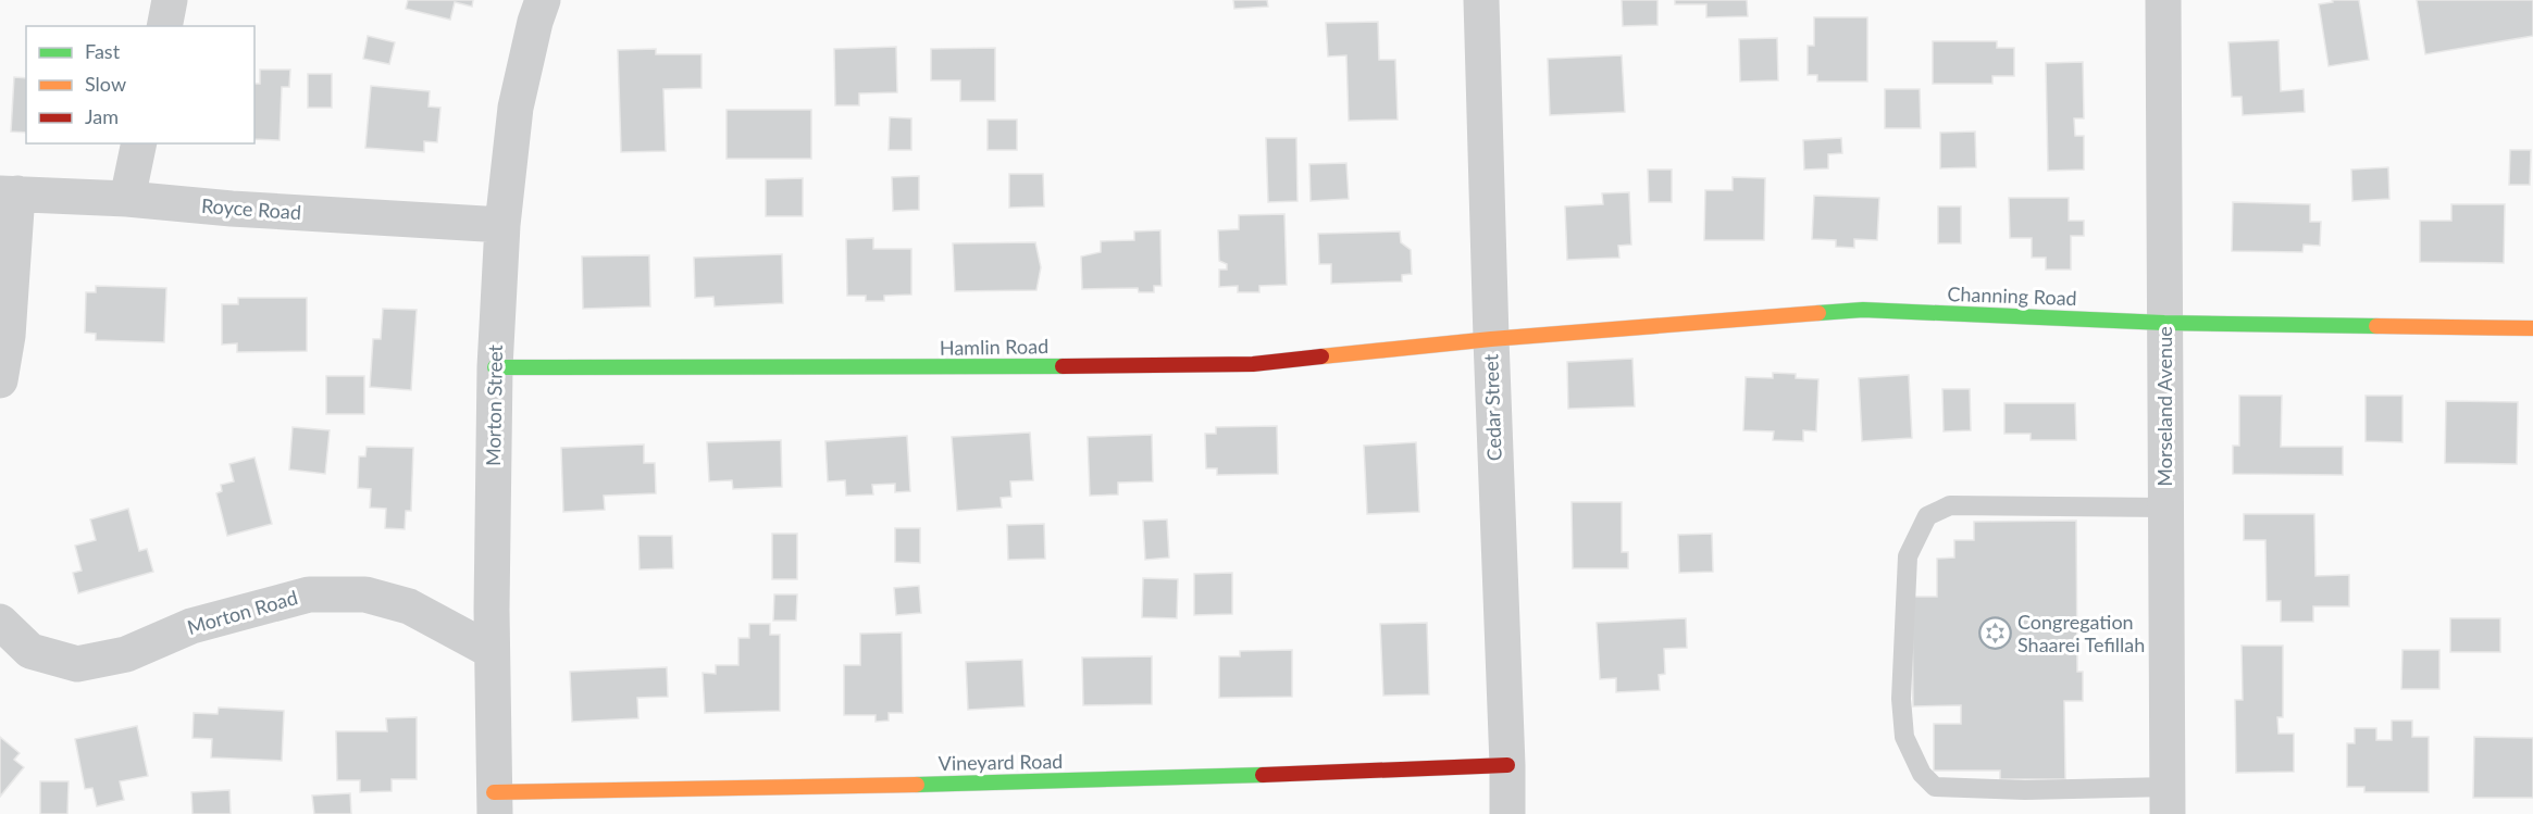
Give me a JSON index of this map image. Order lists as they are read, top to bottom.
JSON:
{
  "streets": {
    "street": [
      "Royce Road",
      "Channing Road",
      "Hamlin Road",
      "Morton Street",
      "Morseland Avenue",
      "Cedar Street",
      "Morton Road",
      "Vineyard Road"
    ]
  },
  "crossings": [
    ["Royce Road", "Morton Street"],
    ["Channing Road", "Hamlin Road"],
    ["Channing Road", "Morseland Avenue"],
    ["Channing Road", "Cedar Street"],
    ["Hamlin Road", "Morton Street"],
    ["Hamlin Road", "Cedar Street"],
    ["Morton Street", "Morton Road"],
    ["Morton Street", "Vineyard Road"],
    ["Cedar Street", "Vineyard Road"]
  ],
  "places": {
    "synagogue": ["Congregation Shaarei Tefillah"]
  },
  "legend": ["Fast", "Slow", "Jam"]
}
